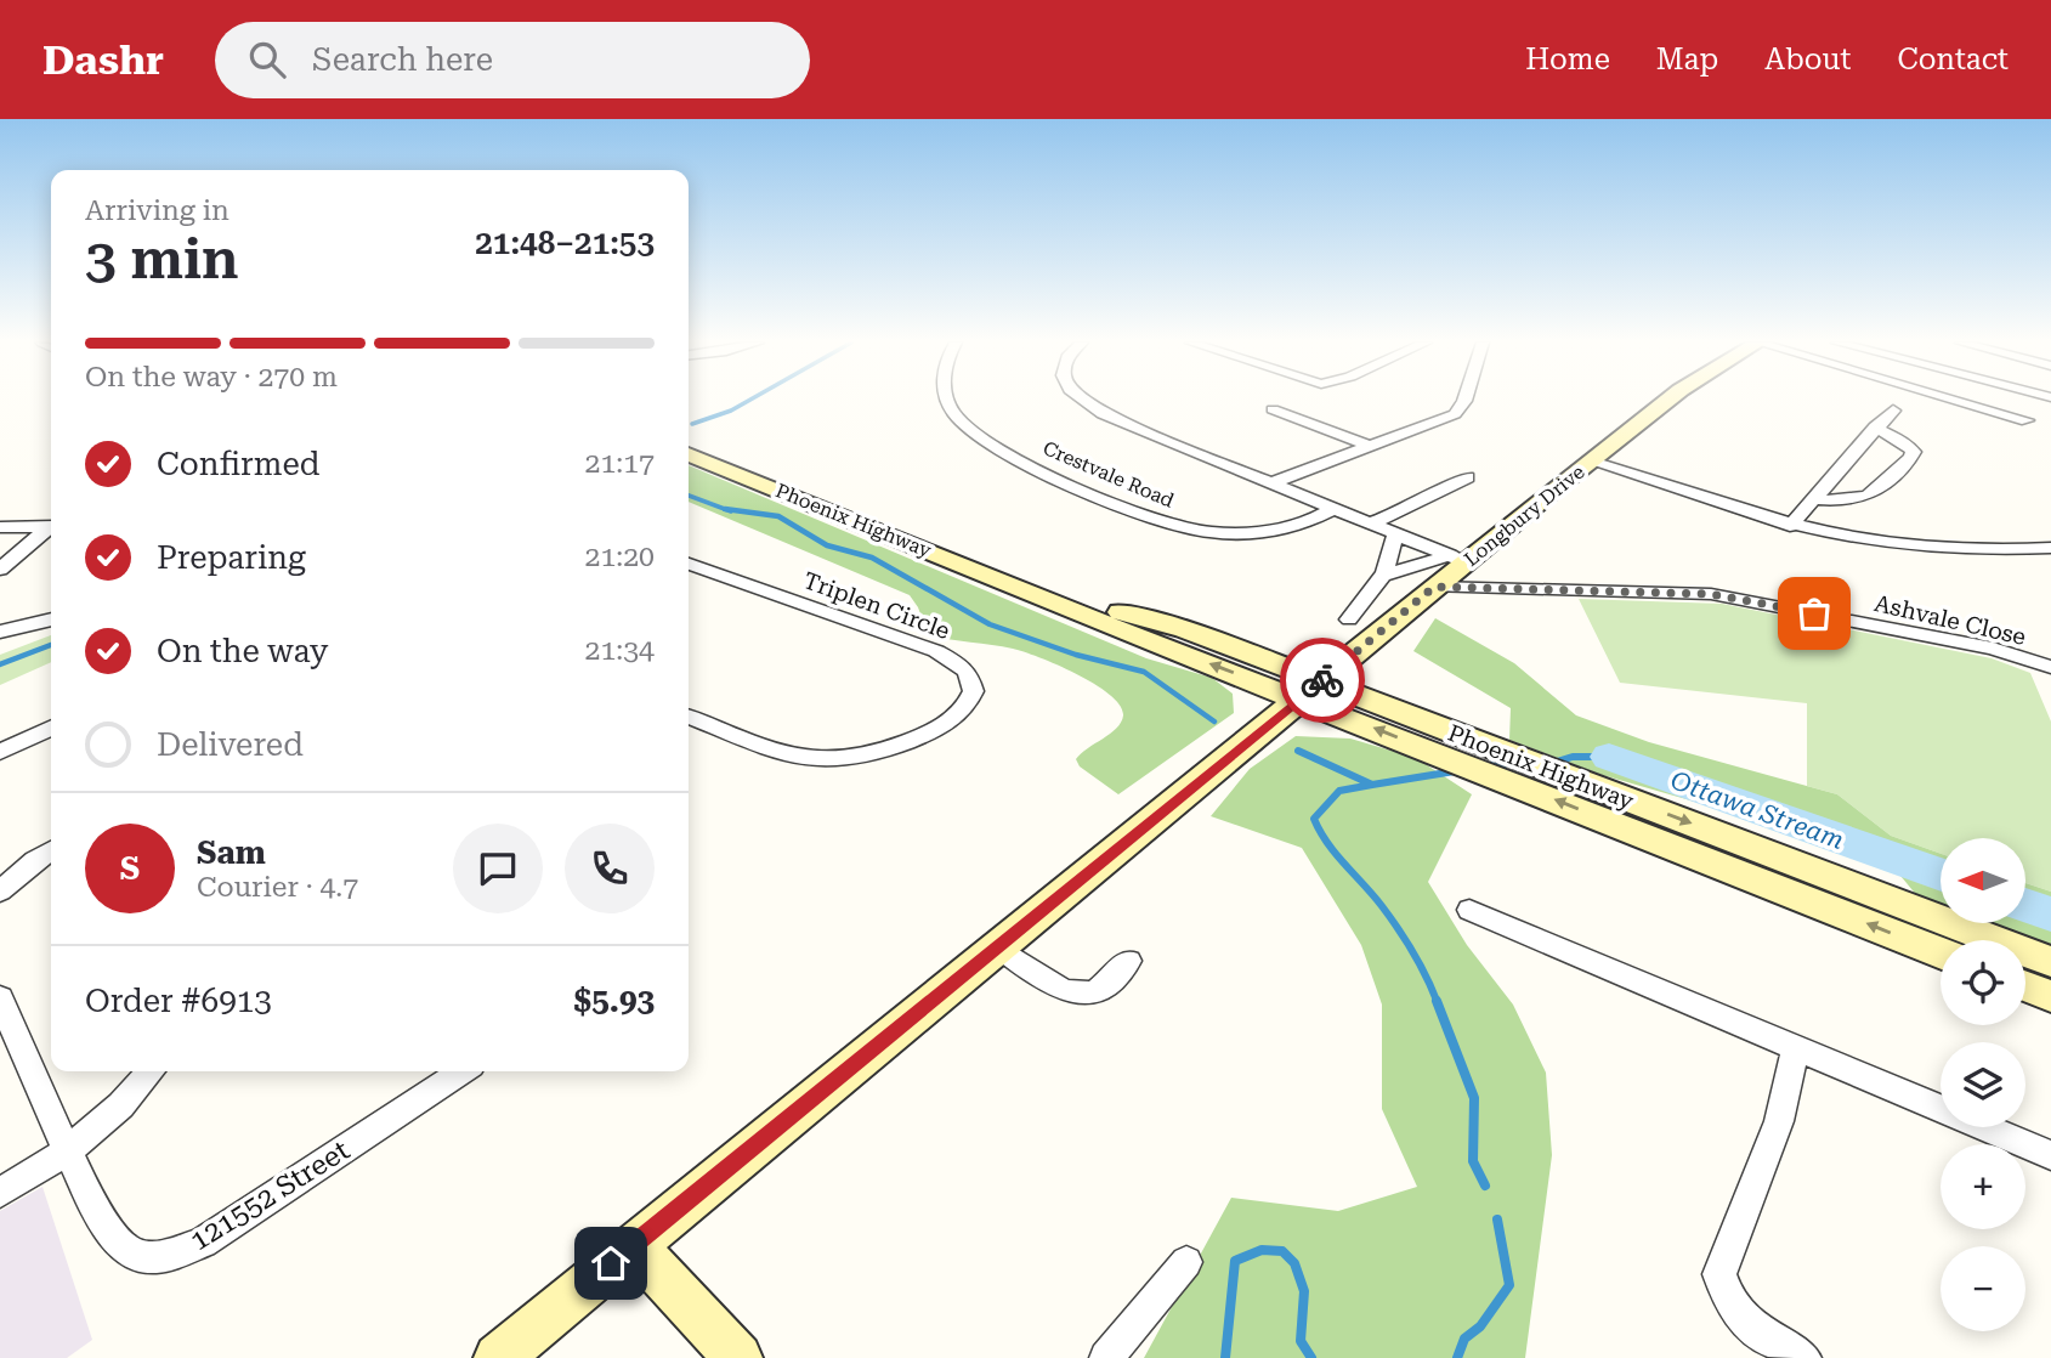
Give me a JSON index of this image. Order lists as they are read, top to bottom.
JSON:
{
  "streets": {
    "main road": ["Longbury Drive", "Phoenix Highway"],
    "street": [
      "Crestvale Road",
      "Triplen Circle",
      "Ashvale Close",
      "121552 Street"
    ]
  },
  "crossings": [
    ["Longbury Drive", "Phoenix Highway"],
    ["Longbury Drive", "Ashvale Close"]
  ],
  "water": ["Ottawa Stream"],
  "north": "left",
  "page": {
    "header": "Dashr",
    "search": "Search here",
    "nav": [
      "Home",
      "Map",
      "About",
      "Contact"
    ],
    "heading": ["3 min", "Arriving in", "21:48–21:53"],
    "panel": [
      "Sam",
      "Courier · 4.7",
      "Order #6913",
      "$5.93"
    ],
    "bar": "On the way · 270 m",
    "list": [
      ["Confirmed", "21:17"],
      ["Preparing", "21:20"],
      ["On the way", "21:34"],
      "Delivered"
    ],
    "round": "S",
    "map_buttons": ["+", "−"]
  }
}
